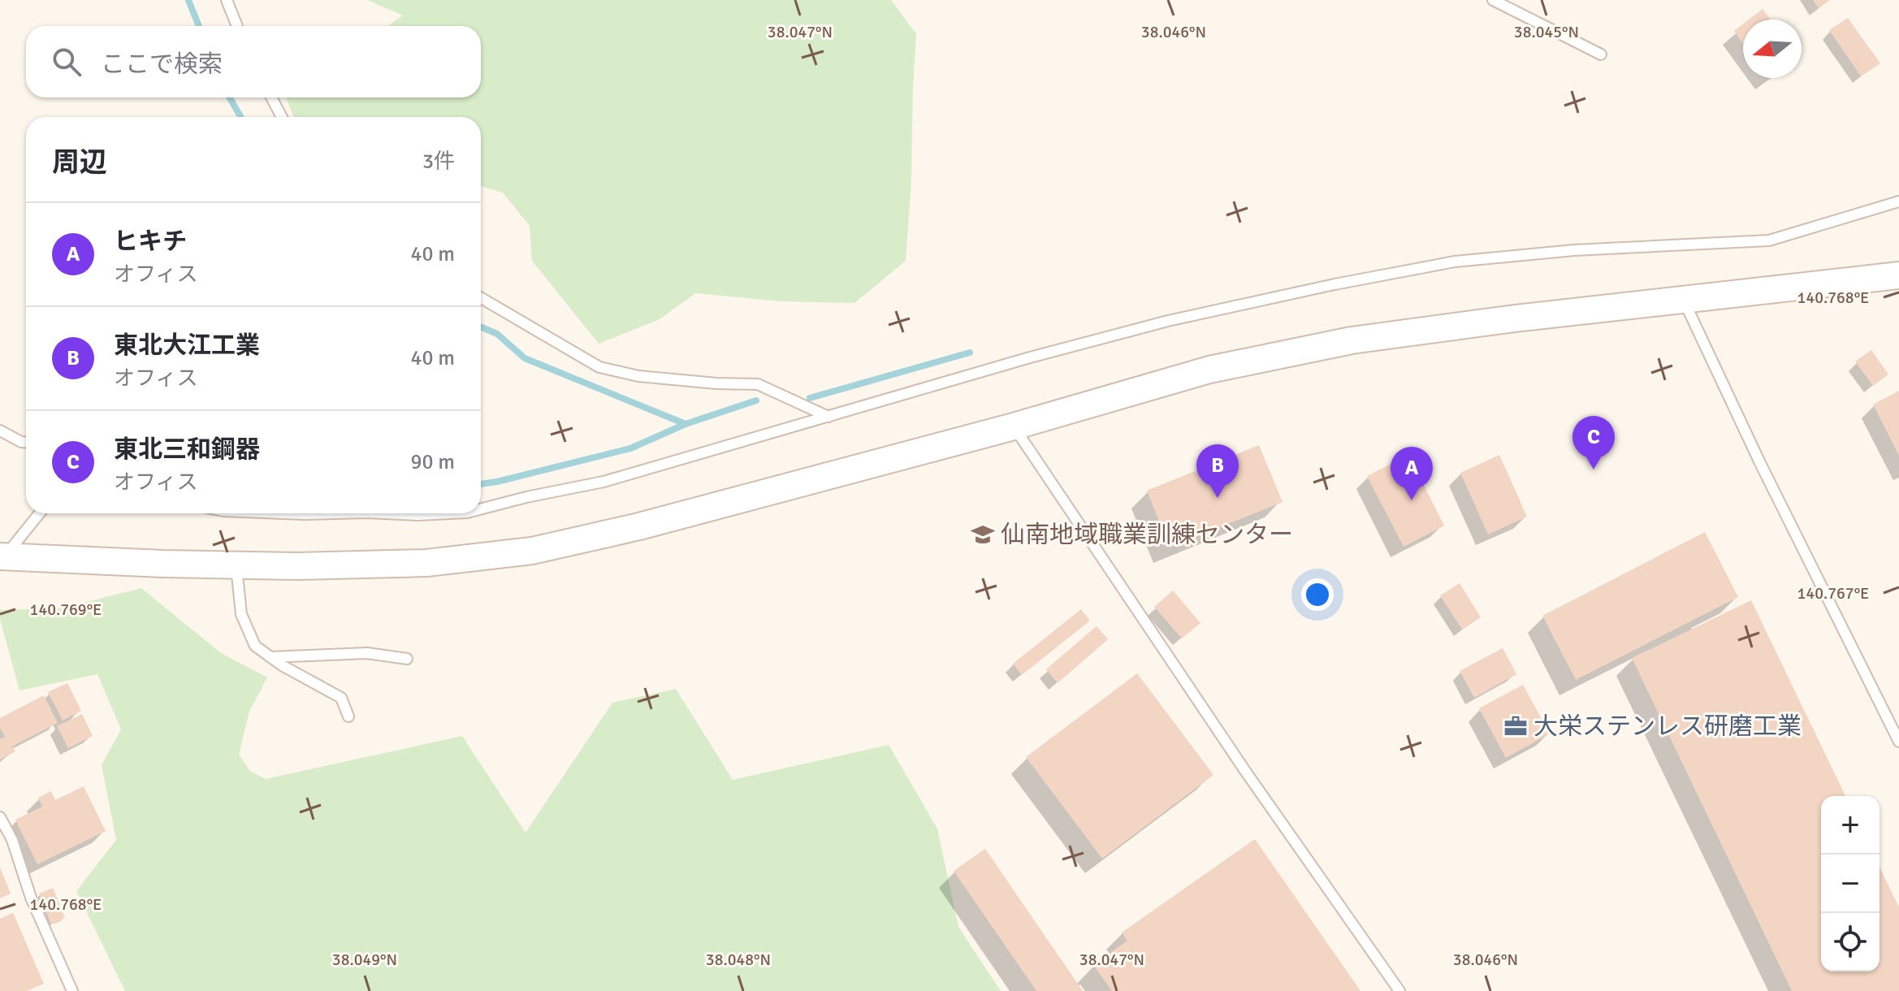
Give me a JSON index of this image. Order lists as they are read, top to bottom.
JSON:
{
  "places": {
    "school or university": ["仙南地域職業訓練センター"],
    "office": ["大栄ステンレス研磨工業"]
  },
  "north": "left",
  "page": {
    "search": "ここで検索",
    "heading": ["周辺", "3件"],
    "list": [
      {
        "mark": "A",
        "name": "ヒキチ",
        "note": "オフィス",
        "value": "40 m"
      },
      {
        "mark": "B",
        "name": "東北大江工業",
        "note": "オフィス",
        "value": "40 m"
      },
      {
        "mark": "C",
        "name": "東北三和鋼器",
        "note": "オフィス",
        "value": "90 m"
      }
    ],
    "pins": ["C", "B", "A"],
    "map_buttons": ["+", "−"]
  },
  "coordinates": [
    "38.047°N",
    "38.046°N",
    "38.045°N",
    "140.768°E",
    "140.767°E",
    "140.769°E",
    "38.049°N",
    "38.048°N"
  ]
}
